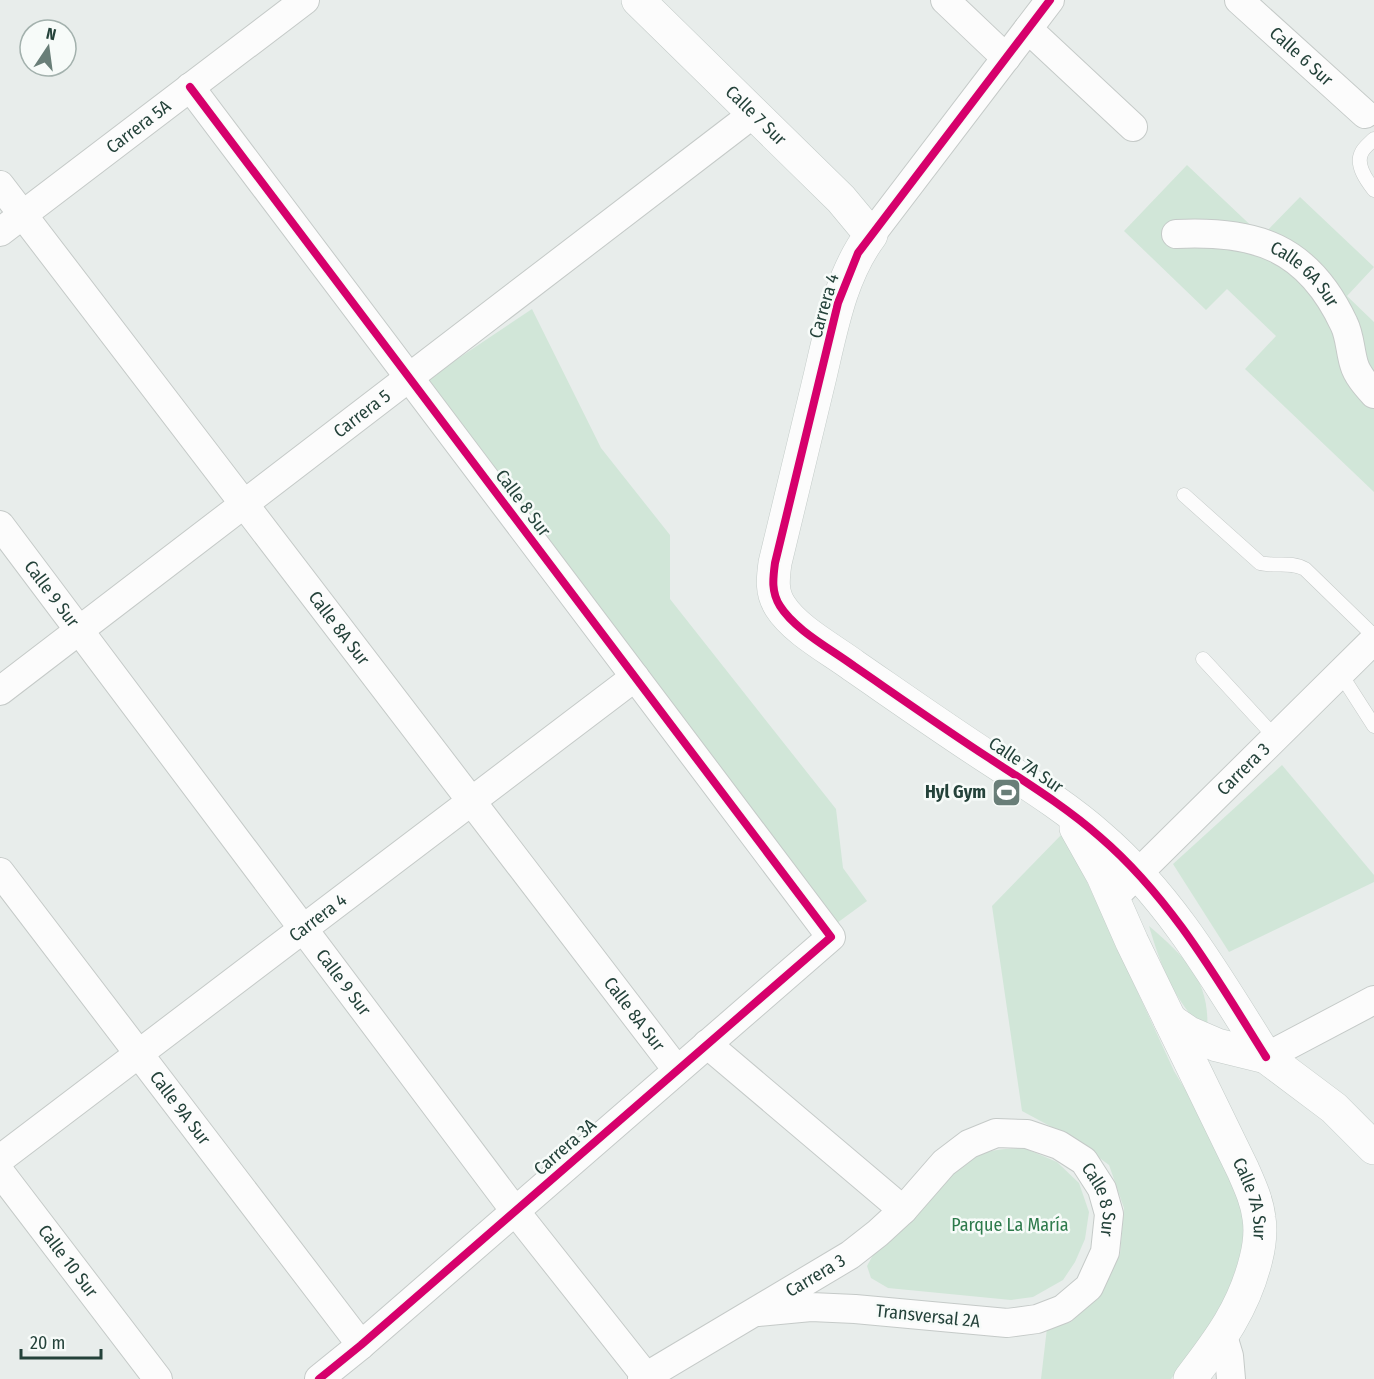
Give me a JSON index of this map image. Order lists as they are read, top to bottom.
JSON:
{
  "streets": {
    "street": [
      "Calle 6 Sur",
      "Calle 7 Sur",
      "Carrera 5A",
      "Calle 6A Sur",
      "Carrera 4",
      "Carrera 5",
      "Calle 8 Sur",
      "Calle 9 Sur",
      "Calle 8A Sur",
      "Calle 7A Sur",
      "Carrera 3",
      "Calle 9A Sur",
      "Carrera 3A",
      "Calle 10 Sur",
      "Transversal 2A"
    ]
  },
  "crossings": [
    ["Calle 7 Sur", "Carrera 4"],
    ["Calle 7 Sur", "Carrera 5"],
    ["Carrera 5A", "Calle 8 Sur"],
    ["Carrera 5A", "Calle 8A Sur"],
    ["Carrera 4", "Calle 8 Sur"],
    ["Carrera 4", "Calle 9 Sur"],
    ["Carrera 4", "Calle 8A Sur"],
    ["Carrera 4", "Calle 7A Sur"],
    ["Carrera 4", "Calle 9A Sur"],
    ["Carrera 5", "Calle 8 Sur"],
    ["Carrera 5", "Calle 9 Sur"],
    ["Carrera 5", "Calle 8A Sur"],
    ["Calle 8 Sur", "Carrera 3"],
    ["Calle 8 Sur", "Carrera 3A"],
    ["Calle 8 Sur", "Transversal 2A"],
    ["Calle 9 Sur", "Carrera 3"],
    ["Calle 9 Sur", "Carrera 3A"],
    ["Calle 8A Sur", "Carrera 3A"],
    ["Calle 7A Sur", "Carrera 3"],
    ["Carrera 3", "Transversal 2A"],
    ["Calle 9A Sur", "Carrera 3A"]
  ],
  "parks": ["Parque La María"],
  "places": {
    "sports": ["Hyl Gym"]
  },
  "scale_bar": "20 m",
  "north": "top"
}
